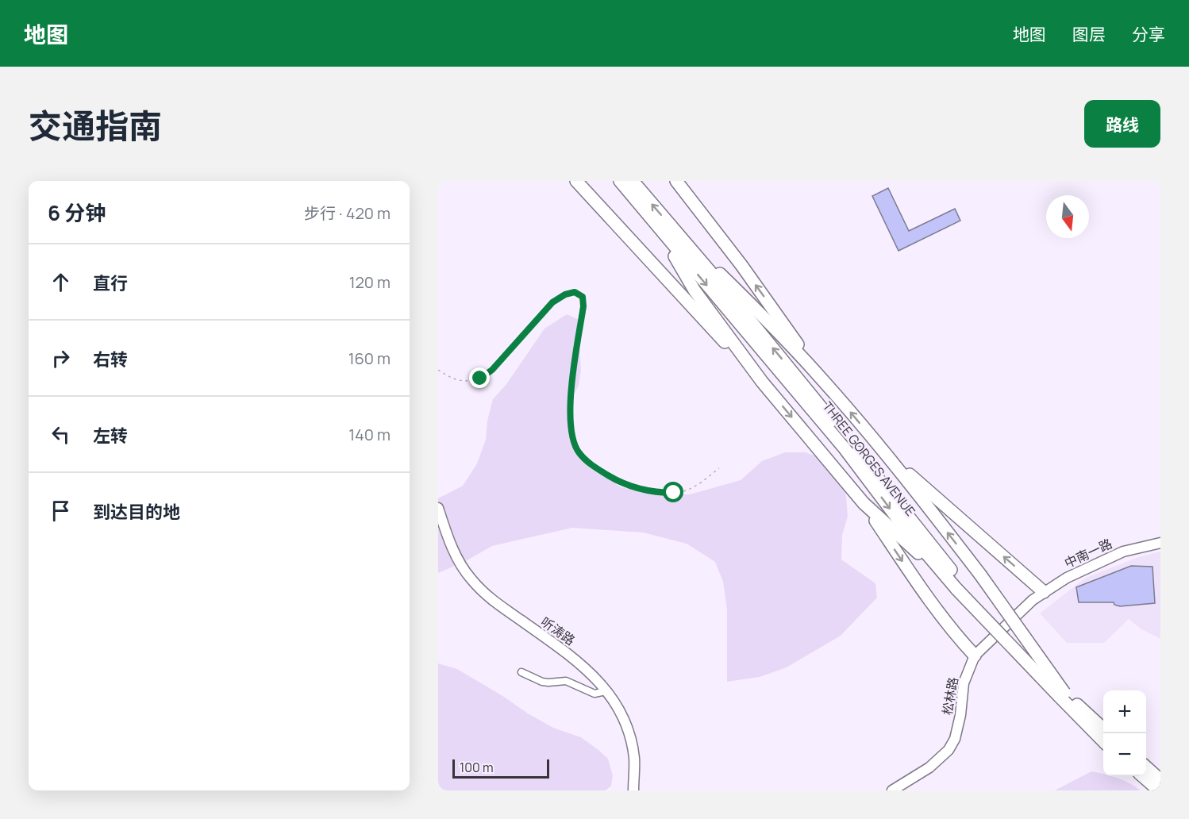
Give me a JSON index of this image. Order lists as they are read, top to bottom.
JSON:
{
  "streets": {
    "highway": ["THREE GORGES AVENUE"],
    "street": ["中南一路", "听涛路", "松林路"]
  },
  "crossings": [
    ["中南一路", "松林路"]
  ],
  "scale_bar": "100 m",
  "north": "bottom",
  "page": {
    "header": "地图",
    "nav": ["地图", "图层", "分享"],
    "title": "交通指南",
    "buttons": "路线",
    "heading": ["6 分钟", "步行 · 420 m"],
    "list": [
      ["直行", "120 m"],
      ["右转", "160 m"],
      ["左转", "140 m"],
      "到达目的地"
    ],
    "map_buttons": ["+", "−"],
    "scale": "100 m"
  }
}
